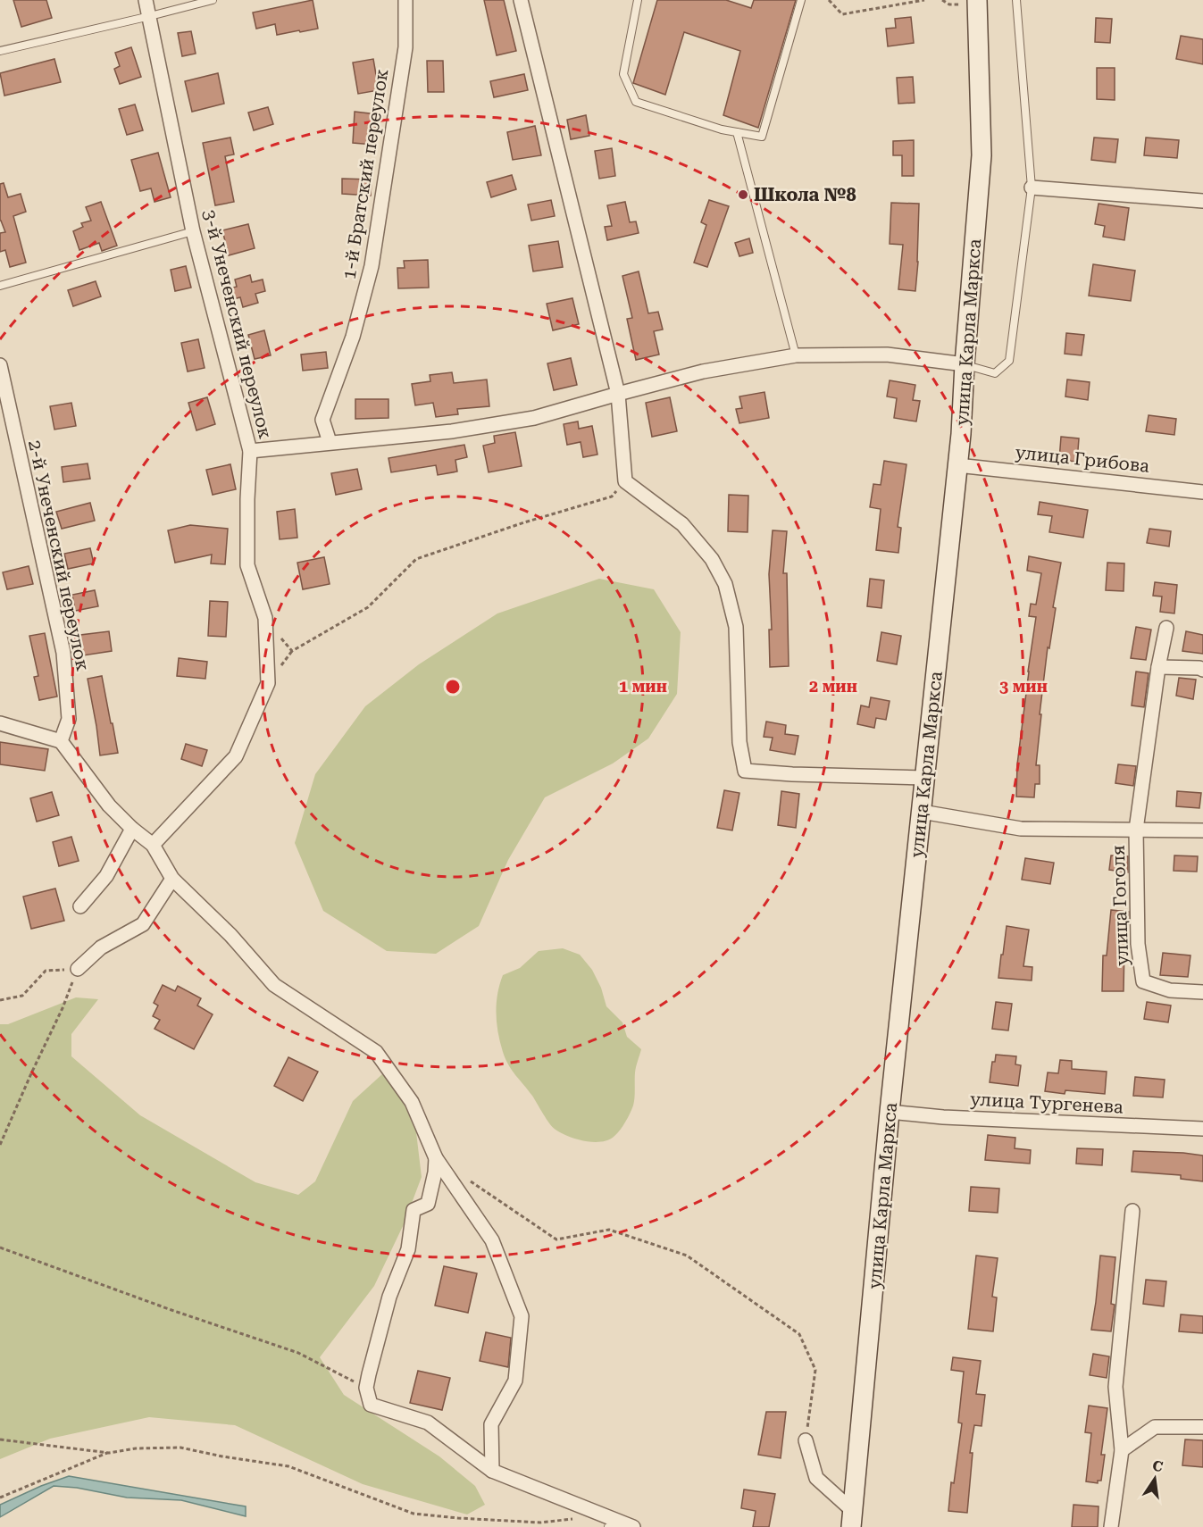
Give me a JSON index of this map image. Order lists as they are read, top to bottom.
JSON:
{
  "streets": {
    "main road": ["улица Карла Маркса"],
    "street": [
      "1-й Братский переулок",
      "3-й Унеченский переулок",
      "улица Грибова",
      "2-й Унеченский переулок",
      "улица Гоголя",
      "улица Тургенева"
    ]
  },
  "crossings": [
    ["улица Карла Маркса", "улица Грибова"],
    ["улица Карла Маркса", "улица Тургенева"]
  ],
  "places": ["Школа №8"],
  "north": "top",
  "rings": ["1 мин", "2 мин", "3 мин"]
}
